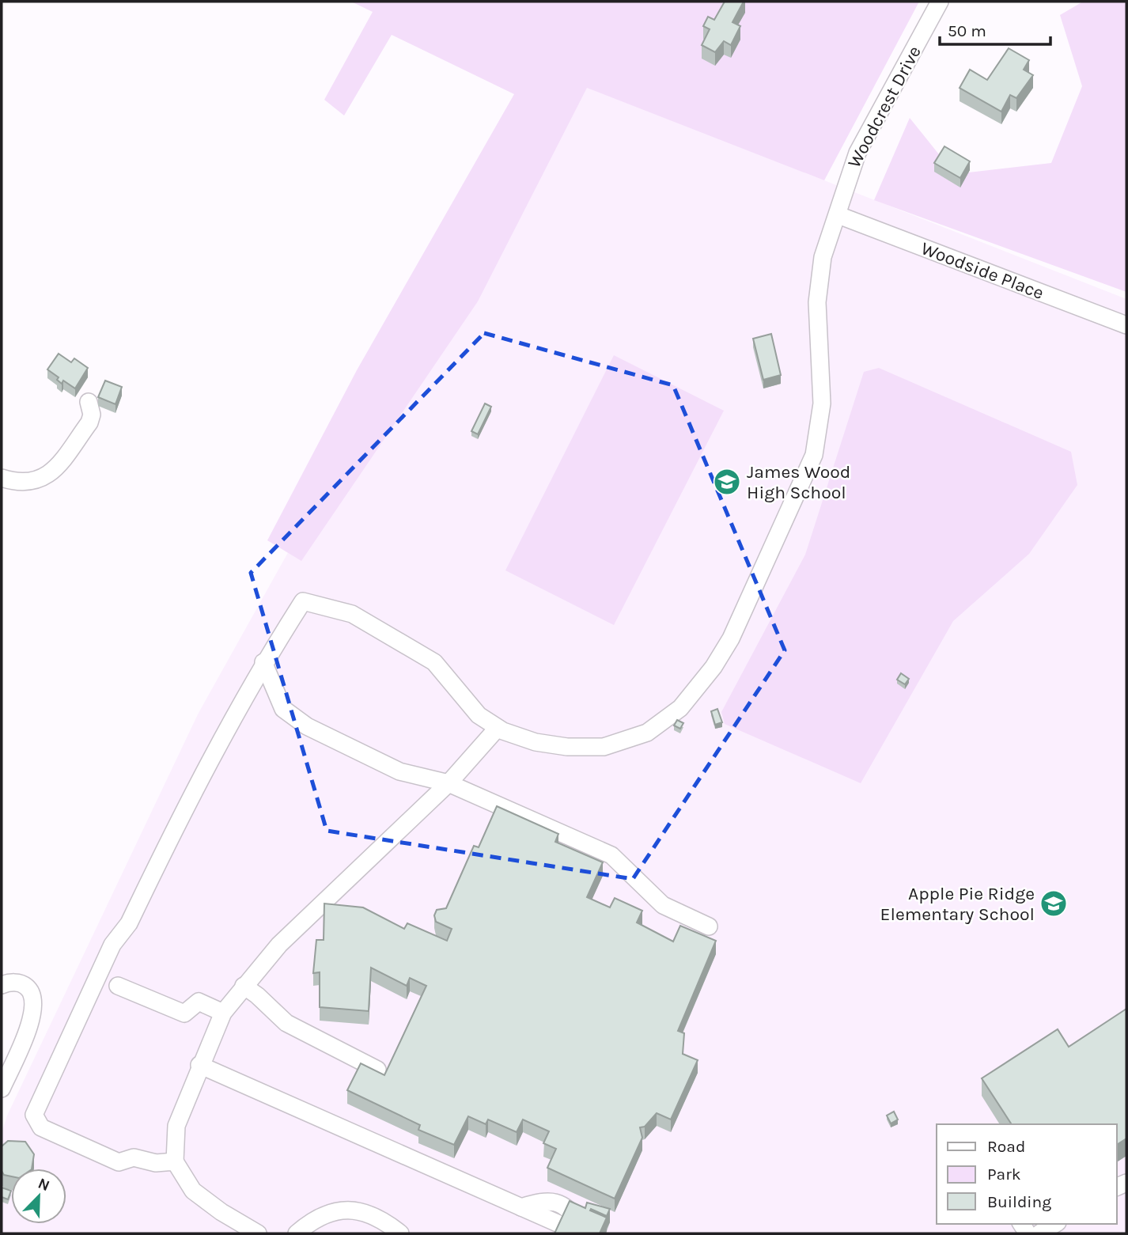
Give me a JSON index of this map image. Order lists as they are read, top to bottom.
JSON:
{
  "streets": {
    "street": ["Woodcrest Drive", "Woodside Place"]
  },
  "crossings": [
    ["Woodcrest Drive", "Woodside Place"]
  ],
  "places": {
    "school or university": ["James Wood High School", "Apple Pie Ridge Elementary School"]
  },
  "legend": ["Road", "Park", "Building"],
  "scale_bar": "50 m",
  "north": "top right"
}
